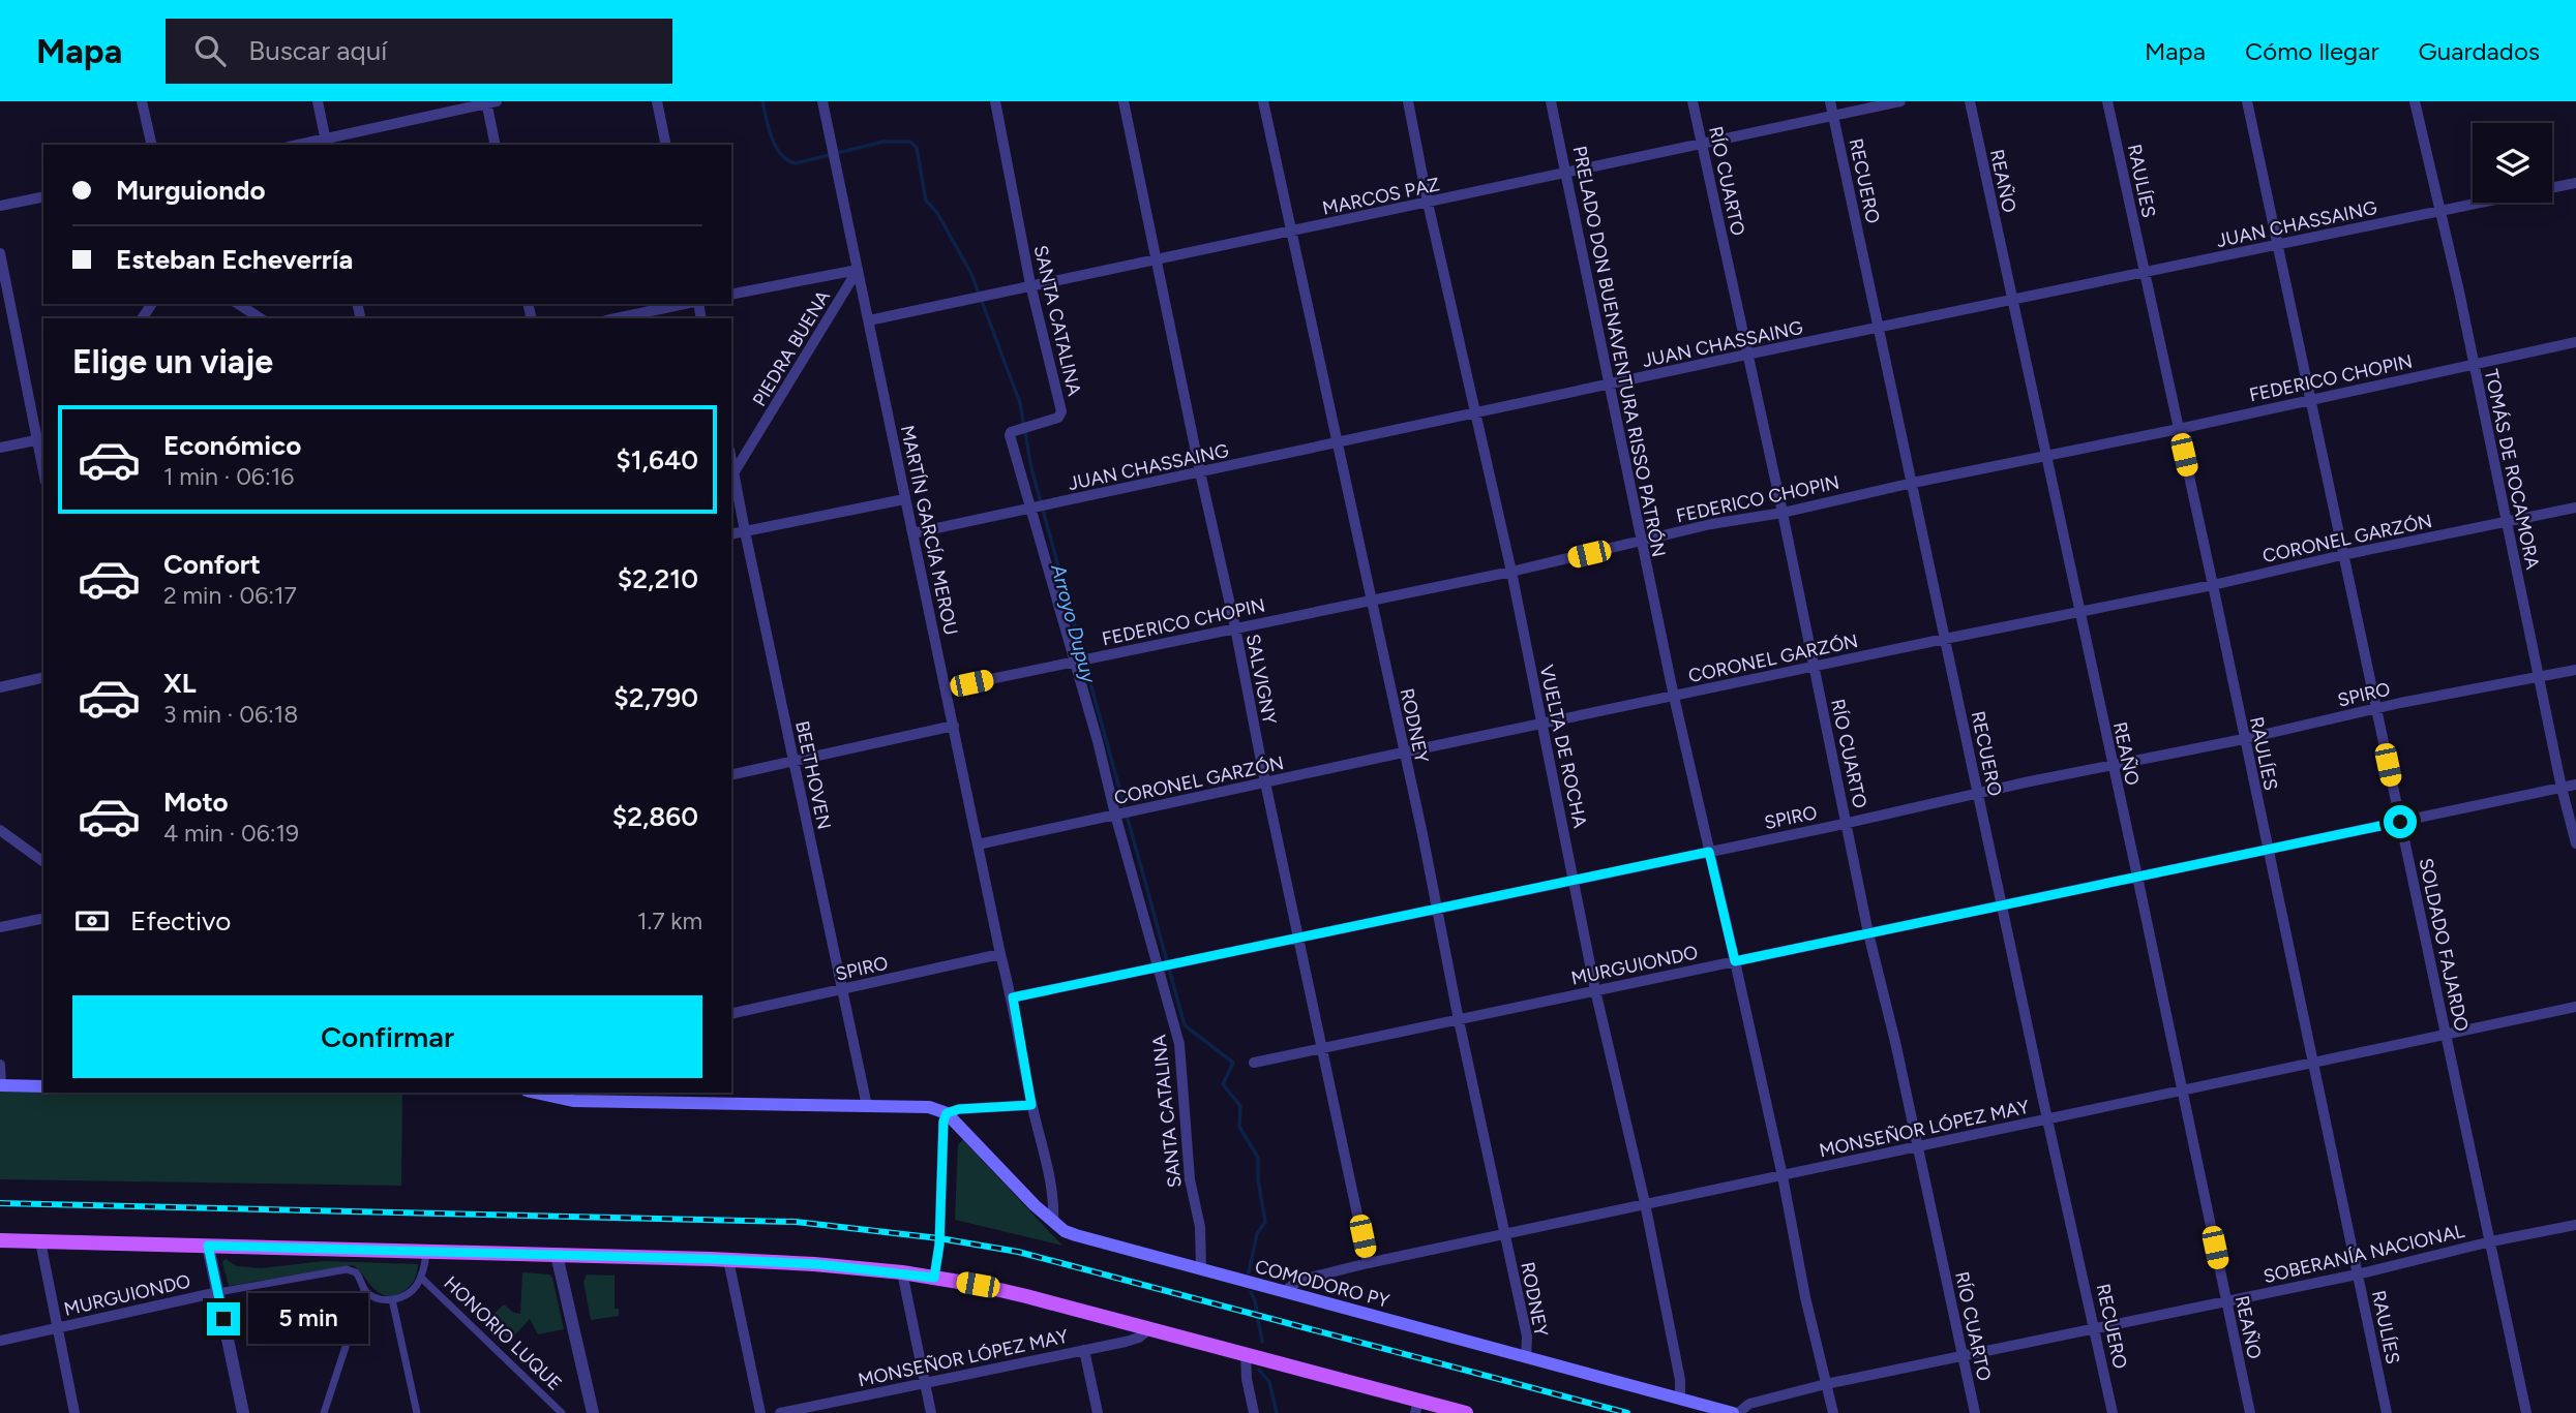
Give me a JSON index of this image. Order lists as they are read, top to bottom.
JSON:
{
  "streets": {
    "main road": ["COMODORO PY"],
    "street": [
      "RÍO CUARTO",
      "RECUERO",
      "REAÑO",
      "RAULÍES",
      "MARCOS PAZ",
      "JUAN CHASSAING",
      "SANTA CATALINA",
      "PIEDRA BUENA",
      "PRELADO DON BUENAVENTURA RISSO PATRÓN",
      "FEDERICO CHOPIN",
      "TOMÁS DE ROCAMORA",
      "MARTÍN GARCÍA MEROU",
      "CORONEL GARZÓN",
      "SALVIGNY",
      "SPIRO",
      "RODNEY",
      "VUELTA DE ROCHA",
      "BEETHOVEN",
      "SOLDADO FAJARDO",
      "MURGUIONDO",
      "MONSEÑOR LÓPEZ MAY",
      "SOBERANÍA NACIONAL",
      "HONORIO LUQUE"
    ]
  },
  "crossings": [
    ["RÍO CUARTO", "MARCOS PAZ"],
    ["RÍO CUARTO", "JUAN CHASSAING"],
    ["RÍO CUARTO", "FEDERICO CHOPIN"],
    ["RÍO CUARTO", "CORONEL GARZÓN"],
    ["RÍO CUARTO", "SPIRO"],
    ["RÍO CUARTO", "MURGUIONDO"],
    ["RÍO CUARTO", "MONSEÑOR LÓPEZ MAY"],
    ["RÍO CUARTO", "SOBERANÍA NACIONAL"],
    ["RECUERO", "MARCOS PAZ"],
    ["RECUERO", "JUAN CHASSAING"],
    ["RECUERO", "FEDERICO CHOPIN"],
    ["RECUERO", "CORONEL GARZÓN"],
    ["RECUERO", "SPIRO"],
    ["RECUERO", "MURGUIONDO"],
    ["RECUERO", "MONSEÑOR LÓPEZ MAY"],
    ["RECUERO", "SOBERANÍA NACIONAL"],
    ["REAÑO", "JUAN CHASSAING"],
    ["REAÑO", "FEDERICO CHOPIN"],
    ["REAÑO", "CORONEL GARZÓN"],
    ["REAÑO", "SPIRO"],
    ["REAÑO", "MURGUIONDO"],
    ["REAÑO", "MONSEÑOR LÓPEZ MAY"],
    ["REAÑO", "SOBERANÍA NACIONAL"],
    ["RAULÍES", "JUAN CHASSAING"],
    ["RAULÍES", "FEDERICO CHOPIN"],
    ["RAULÍES", "CORONEL GARZÓN"],
    ["RAULÍES", "SPIRO"],
    ["RAULÍES", "MURGUIONDO"],
    ["RAULÍES", "MONSEÑOR LÓPEZ MAY"],
    ["RAULÍES", "SOBERANÍA NACIONAL"],
    ["MARCOS PAZ", "SANTA CATALINA"],
    ["MARCOS PAZ", "PRELADO DON BUENAVENTURA RISSO PATRÓN"],
    ["MARCOS PAZ", "MARTÍN GARCÍA MEROU"],
    ["MARCOS PAZ", "SALVIGNY"],
    ["MARCOS PAZ", "RODNEY"],
    ["MARCOS PAZ", "VUELTA DE ROCHA"],
    ["JUAN CHASSAING", "SANTA CATALINA"],
    ["JUAN CHASSAING", "PRELADO DON BUENAVENTURA RISSO PATRÓN"],
    ["JUAN CHASSAING", "TOMÁS DE ROCAMORA"],
    ["JUAN CHASSAING", "MARTÍN GARCÍA MEROU"],
    ["JUAN CHASSAING", "SALVIGNY"],
    ["JUAN CHASSAING", "RODNEY"],
    ["JUAN CHASSAING", "VUELTA DE ROCHA"],
    ["JUAN CHASSAING", "SOLDADO FAJARDO"],
    ["SANTA CATALINA", "FEDERICO CHOPIN"],
    ["SANTA CATALINA", "CORONEL GARZÓN"],
    ["SANTA CATALINA", "SPIRO"],
    ["SANTA CATALINA", "COMODORO PY"],
    ["PIEDRA BUENA", "MARTÍN GARCÍA MEROU"],
    ["PIEDRA BUENA", "BEETHOVEN"],
    ["PRELADO DON BUENAVENTURA RISSO PATRÓN", "FEDERICO CHOPIN"],
    ["PRELADO DON BUENAVENTURA RISSO PATRÓN", "CORONEL GARZÓN"],
    ["PRELADO DON BUENAVENTURA RISSO PATRÓN", "SPIRO"],
    ["PRELADO DON BUENAVENTURA RISSO PATRÓN", "MURGUIONDO"],
    ["PRELADO DON BUENAVENTURA RISSO PATRÓN", "MONSEÑOR LÓPEZ MAY"],
    ["PRELADO DON BUENAVENTURA RISSO PATRÓN", "SOBERANÍA NACIONAL"],
    ["FEDERICO CHOPIN", "TOMÁS DE ROCAMORA"],
    ["FEDERICO CHOPIN", "MARTÍN GARCÍA MEROU"],
    ["FEDERICO CHOPIN", "SALVIGNY"],
    ["FEDERICO CHOPIN", "RODNEY"],
    ["FEDERICO CHOPIN", "VUELTA DE ROCHA"],
    ["FEDERICO CHOPIN", "SOLDADO FAJARDO"],
    ["TOMÁS DE ROCAMORA", "CORONEL GARZÓN"],
    ["TOMÁS DE ROCAMORA", "SPIRO"],
    ["TOMÁS DE ROCAMORA", "MURGUIONDO"],
    ["MARTÍN GARCÍA MEROU", "CORONEL GARZÓN"],
    ["MARTÍN GARCÍA MEROU", "SPIRO"],
    ["MARTÍN GARCÍA MEROU", "COMODORO PY"],
    ["CORONEL GARZÓN", "SALVIGNY"],
    ["CORONEL GARZÓN", "RODNEY"],
    ["CORONEL GARZÓN", "VUELTA DE ROCHA"],
    ["CORONEL GARZÓN", "SOLDADO FAJARDO"],
    ["SALVIGNY", "SPIRO"],
    ["SALVIGNY", "MURGUIONDO"],
    ["SALVIGNY", "MONSEÑOR LÓPEZ MAY"],
    ["SPIRO", "RODNEY"],
    ["SPIRO", "VUELTA DE ROCHA"],
    ["SPIRO", "BEETHOVEN"],
    ["SPIRO", "SOLDADO FAJARDO"],
    ["RODNEY", "MURGUIONDO"],
    ["RODNEY", "MONSEÑOR LÓPEZ MAY"],
    ["RODNEY", "COMODORO PY"],
    ["VUELTA DE ROCHA", "MURGUIONDO"],
    ["VUELTA DE ROCHA", "MONSEÑOR LÓPEZ MAY"],
    ["VUELTA DE ROCHA", "COMODORO PY"],
    ["SOLDADO FAJARDO", "MURGUIONDO"],
    ["SOLDADO FAJARDO", "MONSEÑOR LÓPEZ MAY"],
    ["SOLDADO FAJARDO", "SOBERANÍA NACIONAL"],
    ["MONSEÑOR LÓPEZ MAY", "COMODORO PY"]
  ],
  "water": ["Arroyo Dupuy"],
  "page": {
    "header": "Mapa",
    "search": "Buscar aquí",
    "nav": ["Mapa", "Cómo llegar", "Guardados"],
    "banner": ["Murguiondo", "Esteban Echeverría"],
    "heading": "Elige un viaje",
    "list": [
      {
        "name": "Económico",
        "note": "1 min · 06:16",
        "value": "$1,640"
      },
      {
        "name": "Confort",
        "note": "2 min · 06:17",
        "value": "$2,210"
      },
      {
        "name": "XL",
        "note": "3 min · 06:18",
        "value": "$2,790"
      },
      {
        "name": "Moto",
        "note": "4 min · 06:19",
        "value": "$2,860"
      }
    ],
    "pay": ["Efectivo", "1.7 km"],
    "buttons": "Confirmar",
    "bubble": "5 min"
  }
}
